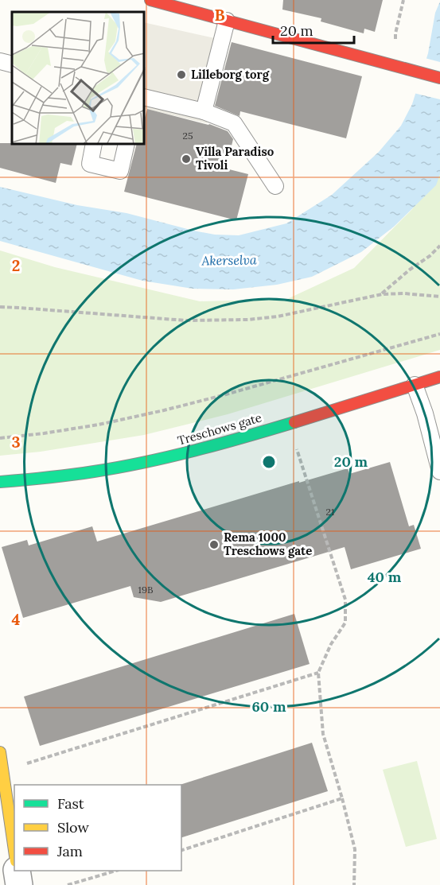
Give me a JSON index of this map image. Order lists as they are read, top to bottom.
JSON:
{
  "streets": {
    "street": ["Treschows gate"]
  },
  "water": ["Akerselva"],
  "places": ["Lilleborg torg", "Villa Paradiso Tivoli", "Rema 1000 Treschows gate"],
  "house_numbers": ["25", "21", "19B"],
  "legend": ["Fast", "Slow", "Jam"],
  "scale_bar": "20 m",
  "grid": {
    "columns": ["B"],
    "rows": ["2", "3", "4"]
  },
  "rings": ["20 m", "40 m", "60 m"]
}
